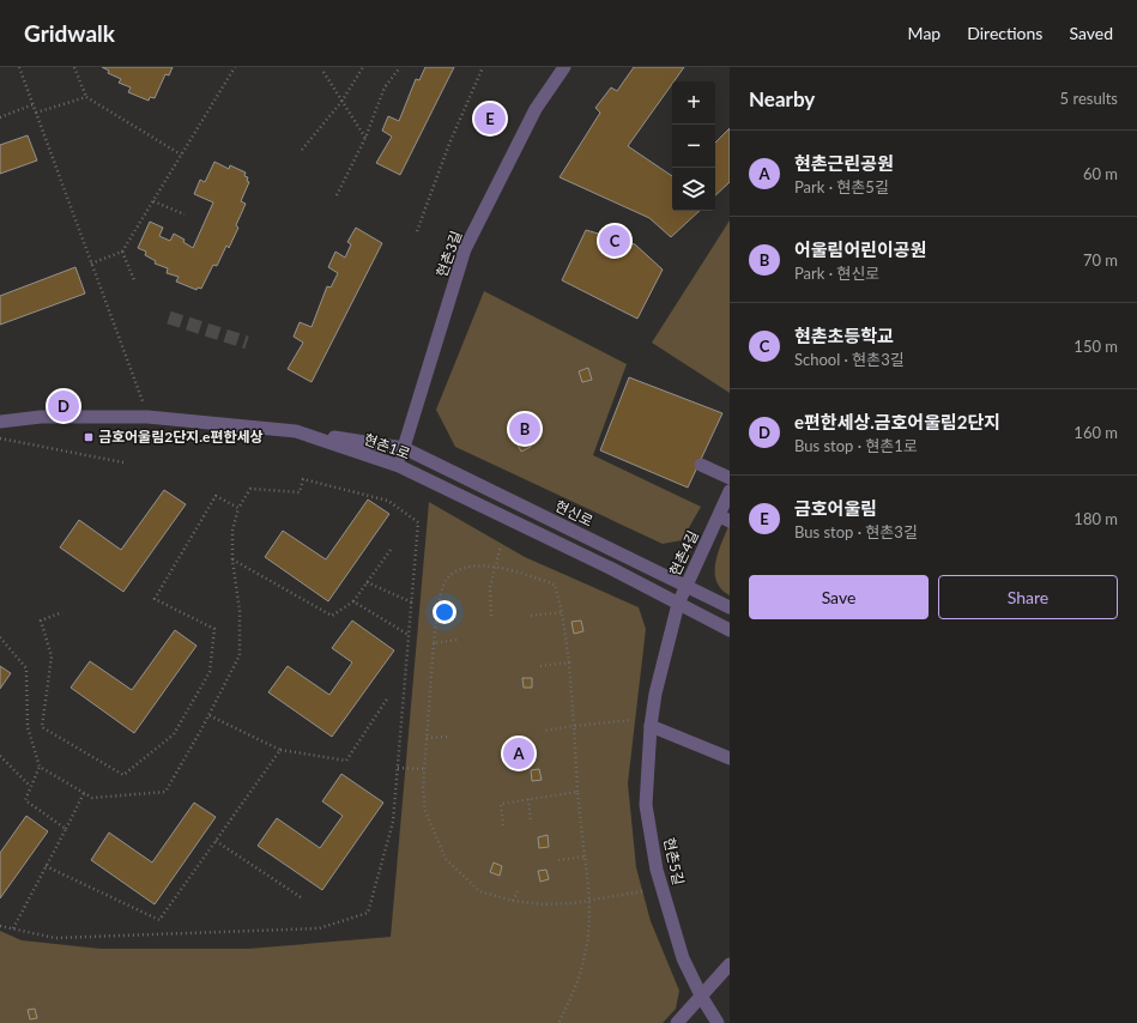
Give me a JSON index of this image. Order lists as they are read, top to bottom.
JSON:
{
  "streets": {
    "street": [
      "현촌3길",
      "현촌1로",
      "현신로",
      "현촌4길",
      "현촌5길"
    ]
  },
  "crossings": [
    ["현촌3길", "현촌1로"],
    ["현촌3길", "현신로"],
    ["현촌1로", "현신로"],
    ["현촌1로", "현촌4길"],
    ["현촌1로", "현촌5길"],
    ["현신로", "현촌4길"],
    ["현촌4길", "현촌5길"]
  ],
  "places": {
    "transit": ["금호어울림2단지.e편한세상"]
  },
  "page": {
    "header": "Gridwalk",
    "nav": ["Map", "Directions", "Saved"],
    "heading": ["Nearby", "5 results"],
    "map_buttons": ["+", "−"],
    "pins": [
      "E",
      "C",
      "D",
      "B",
      "A"
    ],
    "list": [
      {
        "mark": "A",
        "name": "현촌근린공원",
        "note": "Park · 현촌5길",
        "value": "60 m"
      },
      {
        "mark": "B",
        "name": "어울림어린이공원",
        "note": "Park · 현신로",
        "value": "70 m"
      },
      {
        "mark": "C",
        "name": "현촌초등학교",
        "note": "School · 현촌3길",
        "value": "150 m"
      },
      {
        "mark": "D",
        "name": "e편한세상.금호어울림2단지",
        "note": "Bus stop · 현촌1로",
        "value": "160 m"
      },
      {
        "mark": "E",
        "name": "금호어울림",
        "note": "Bus stop · 현촌3길",
        "value": "180 m"
      }
    ],
    "buttons": ["Save", "Share"]
  }
}
